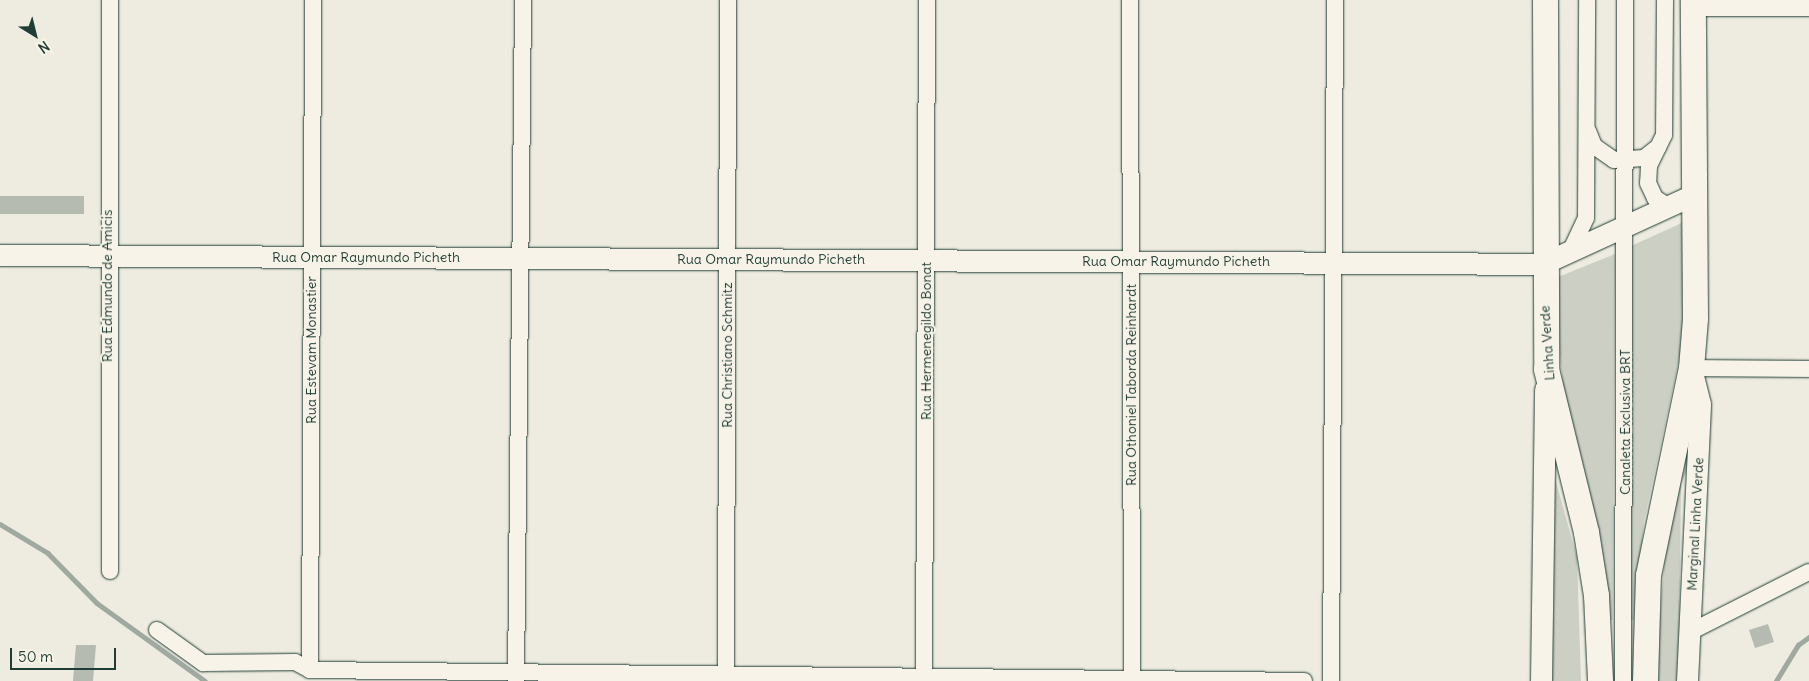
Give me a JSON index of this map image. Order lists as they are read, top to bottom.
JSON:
{
  "streets": {
    "highway": ["Linha Verde"],
    "main road": ["Rua Omar Raymundo Picheth", "Marginal Linha Verde"],
    "street": [
      "Rua Edmundo de Amicis",
      "Rua Hermenegildo Bonat",
      "Rua Estevam Monastier",
      "Rua Christiano Schmitz",
      "Rua Othoniel Taborda Reinhardt",
      "Canaleta Exclusiva BRT"
    ]
  },
  "crossings": [
    ["Rua Omar Raymundo Picheth", "Rua Edmundo de Amicis"],
    ["Rua Omar Raymundo Picheth", "Rua Hermenegildo Bonat"],
    ["Rua Omar Raymundo Picheth", "Linha Verde"],
    ["Rua Omar Raymundo Picheth", "Rua Estevam Monastier"],
    ["Rua Omar Raymundo Picheth", "Rua Christiano Schmitz"],
    ["Rua Omar Raymundo Picheth", "Rua Othoniel Taborda Reinhardt"]
  ],
  "scale_bar": "50 m",
  "north": "bottom right"
}
